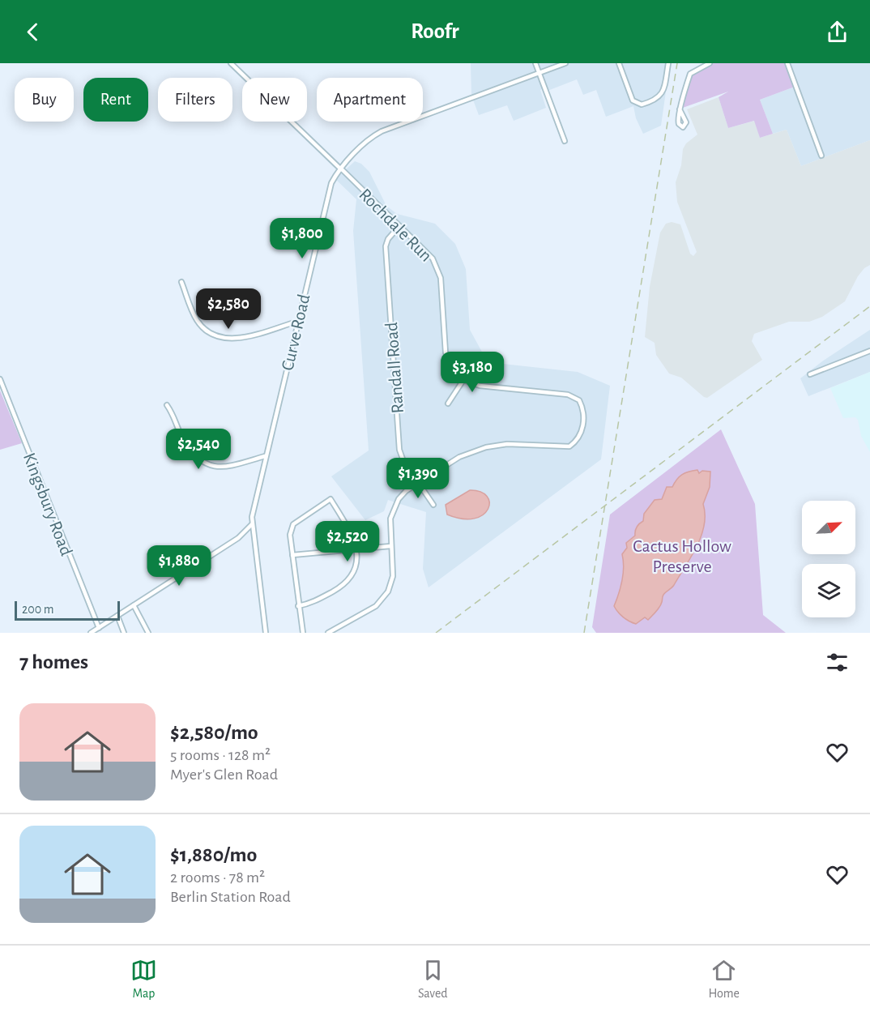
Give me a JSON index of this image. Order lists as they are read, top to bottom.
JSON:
{
  "streets": {
    "street": [
      "Rochdale Run",
      "Curve Road",
      "Randall Road",
      "Kingsbury Road"
    ]
  },
  "crossings": [
    ["Rochdale Run", "Curve Road"],
    ["Rochdale Run", "Randall Road"]
  ],
  "parks": ["Cactus Hollow Preserve"],
  "scale_bar": "200 m",
  "north": "top right",
  "page": {
    "header": "Roofr",
    "chip": [
      "Buy",
      "Rent",
      "Filters",
      "New",
      "Apartment"
    ],
    "price": [
      "$1,800",
      "$2,580",
      "$3,180",
      "$2,540",
      "$1,390",
      "$2,520",
      "$1,880"
    ],
    "scale": "200 m",
    "heading": "7 homes",
    "list": [
      {
        "name": "$2,580/mo",
        "note": "5 rooms · 128 m² · Myer's Glen Road"
      },
      {
        "name": "$1,880/mo",
        "note": "2 rooms · 78 m² · Berlin Station Road"
      }
    ],
    "tabs": ["Map", "Saved", "Home"]
  }
}
